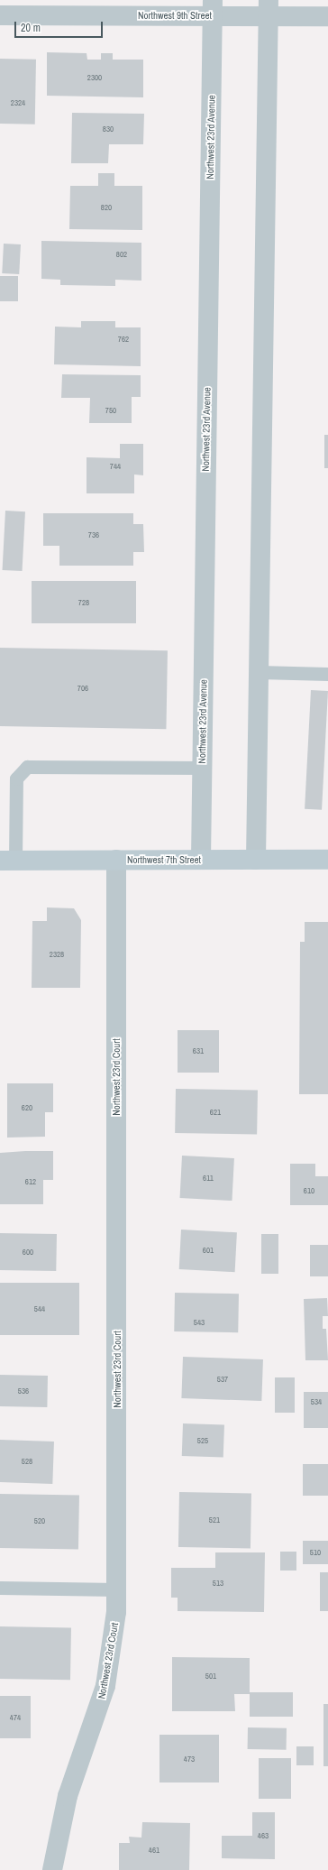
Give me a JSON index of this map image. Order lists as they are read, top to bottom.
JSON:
{
  "streets": {
    "main road": ["Northwest 7th Street"],
    "street": ["Northwest 9th Street", "Northwest 23rd Avenue", "Northwest 23rd Court"]
  },
  "crossings": [
    ["Northwest 9th Street", "Northwest 23rd Avenue"],
    ["Northwest 23rd Avenue", "Northwest 7th Street"],
    ["Northwest 7th Street", "Northwest 23rd Court"]
  ],
  "house_numbers": [
    "2300",
    "2324",
    "830",
    "820",
    "802",
    "762",
    "750",
    "744",
    "736",
    "728",
    "706",
    "2328",
    "631",
    "620",
    "621",
    "611",
    "612",
    "610",
    "601",
    "600",
    "544",
    "543",
    "537",
    "536",
    "534",
    "525",
    "528",
    "521",
    "520",
    "510",
    "513",
    "501",
    "474",
    "473",
    "463",
    "461"
  ],
  "scale_bar": "20 m"
}
